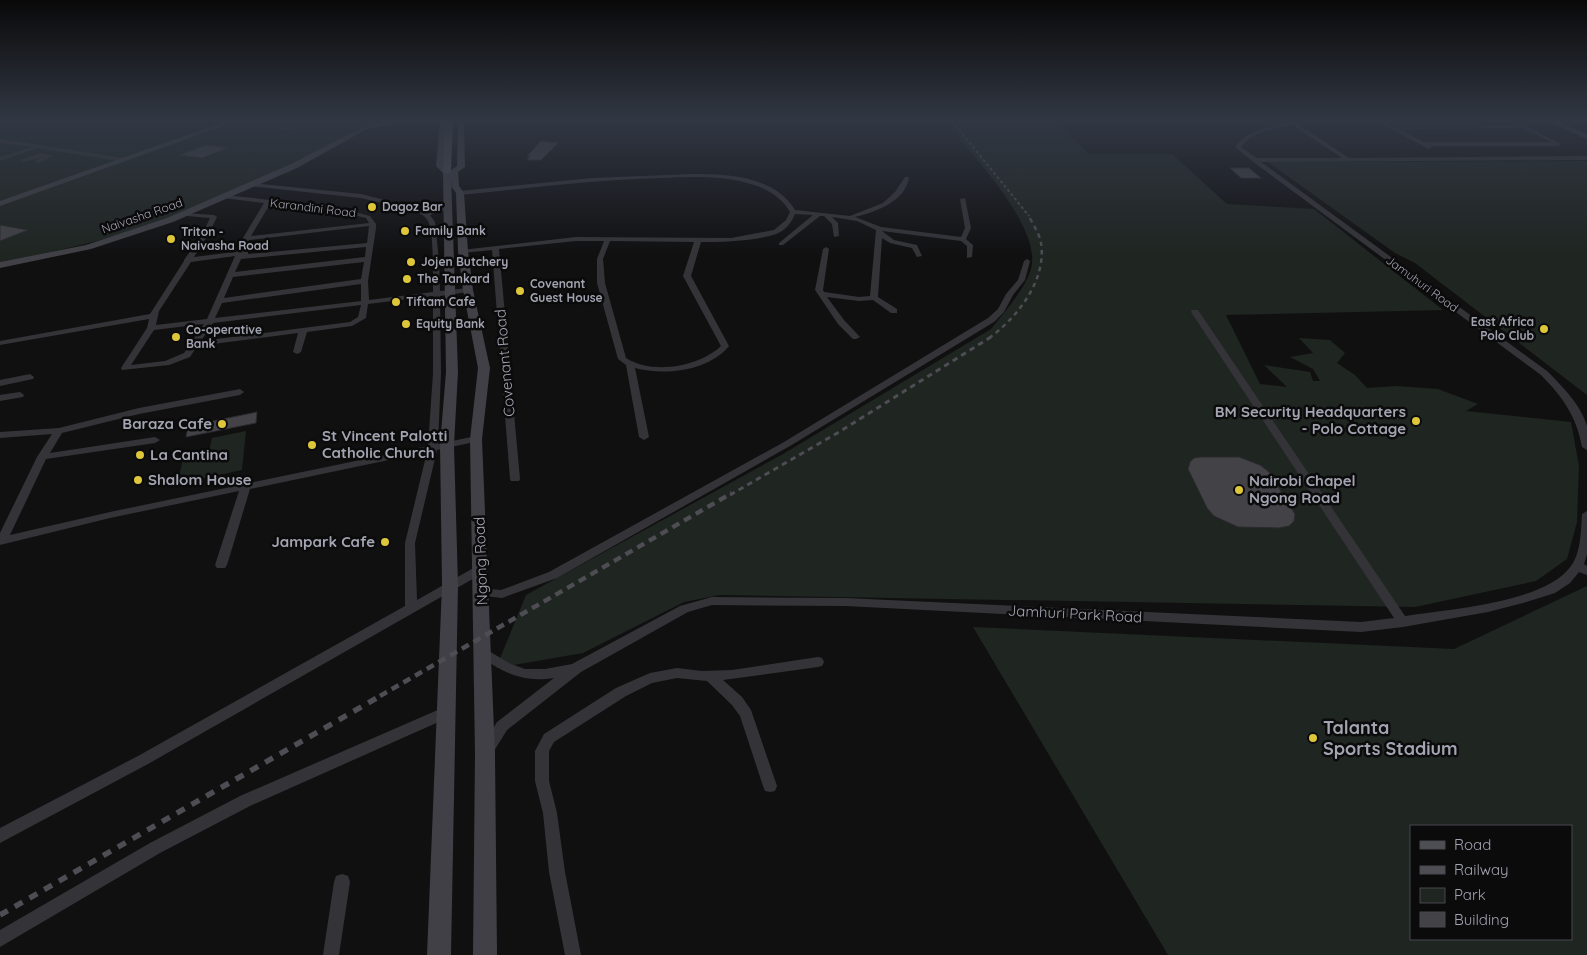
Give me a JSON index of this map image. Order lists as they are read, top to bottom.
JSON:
{
  "streets": {
    "main road": ["Naivasha Road", "Ngong Road"],
    "street": [
      "Karandini Road",
      "Jamuhuri Road",
      "Covenant Road",
      "Jamhuri Park Road"
    ]
  },
  "crossings": [
    ["Karandini Road", "Naivasha Road"],
    ["Ngong Road", "Jamhuri Park Road"]
  ],
  "places": [
    "Dagoz Bar",
    "Family Bank",
    "Triton - Naivasha Road",
    "Jojen Butchery",
    "The Tankard",
    "Covenant Guest House",
    "Tiftam Cafe",
    "Equity Bank",
    "East Africa Polo Club",
    "Co-operative Bank",
    "BM Security Headquarters - Polo Cottage",
    "Baraza Cafe",
    "St Vincent Palotti Catholic Church",
    "La Cantina",
    "Shalom House",
    "Nairobi Chapel Ngong Road",
    "Jampark Cafe",
    "Talanta Sports Stadium"
  ],
  "legend": [
    "Road",
    "Railway",
    "Park",
    "Building"
  ]
}
